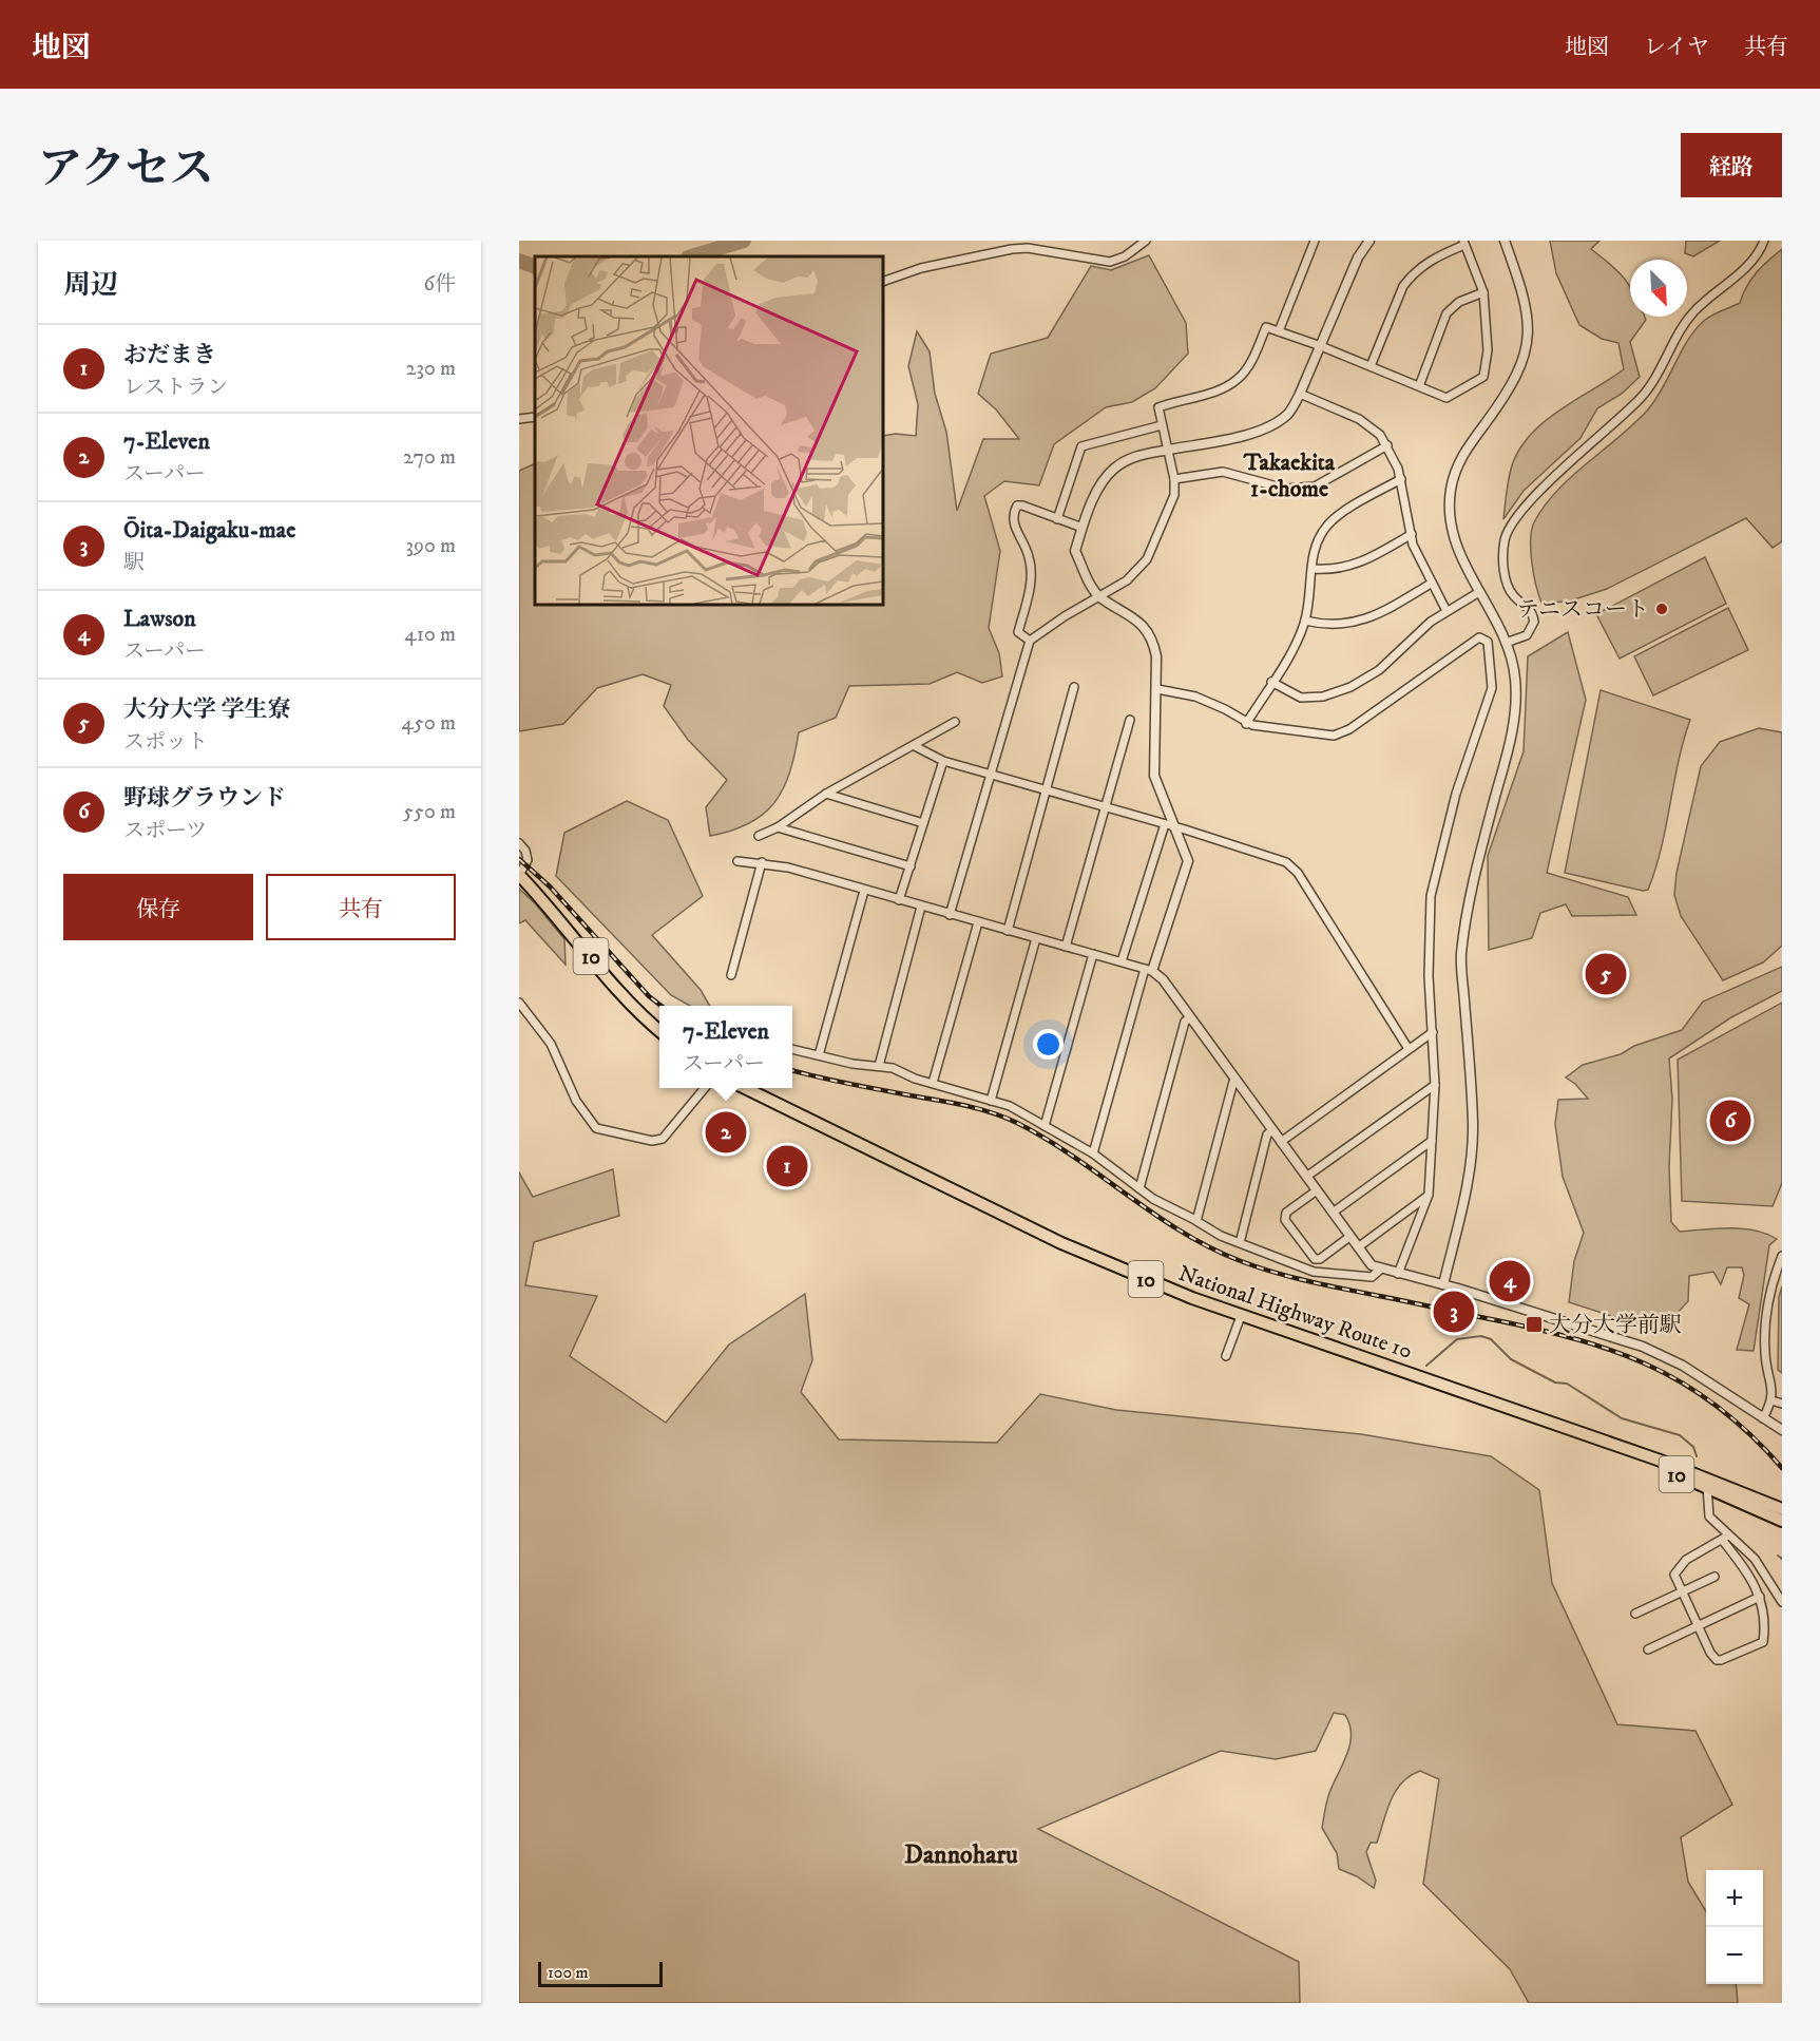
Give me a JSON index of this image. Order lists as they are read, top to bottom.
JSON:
{
  "streets": {
    "highway": ["10", "National Highway Route 10"]
  },
  "districts": ["Takaekita 1-chome", "Dannoharu"],
  "places": {
    "other": ["テニスコート"],
    "transit": ["大分大学前駅"]
  },
  "scale_bar": "100 m",
  "north": "bottom right",
  "page": {
    "header": "地図",
    "nav": ["地図", "レイヤ", "共有"],
    "title": "アクセス",
    "buttons": [
      "経路",
      ["保存", "共有"]
    ],
    "heading": ["周辺", "6件"],
    "list": [
      {
        "mark": "1",
        "name": "おだまき",
        "note": "レストラン",
        "value": "230 m"
      },
      {
        "mark": "2",
        "name": "7-Eleven",
        "note": "スーパー",
        "value": "270 m"
      },
      {
        "mark": "3",
        "name": "Ōita-Daigaku-mae",
        "note": "駅",
        "value": "390 m"
      },
      {
        "mark": "4",
        "name": "Lawson",
        "note": "スーパー",
        "value": "410 m"
      },
      {
        "mark": "5",
        "name": "大分大学 学生寮",
        "note": "スポット",
        "value": "450 m"
      },
      {
        "mark": "6",
        "name": "野球グラウンド",
        "note": "スポーツ",
        "value": "550 m"
      }
    ],
    "pins": [
      "5",
      "6",
      "2",
      "1",
      "4",
      "3"
    ],
    "popup": ["7-Eleven", "スーパー"],
    "map_buttons": ["+", "−"],
    "scale": "100 m"
  }
}
